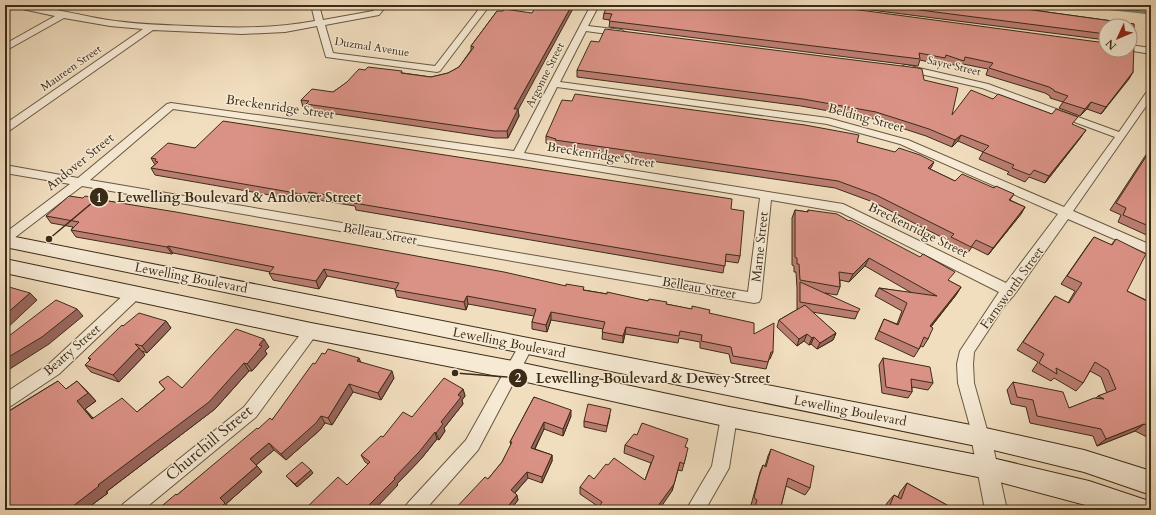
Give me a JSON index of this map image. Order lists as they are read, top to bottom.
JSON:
{
  "streets": {
    "main road": ["Lewelling Boulevard"],
    "street": [
      "Duzmal Avenue",
      "Sayre Street",
      "Maureen Street",
      "Argonne Street",
      "Breckenridge Street",
      "Belding Street",
      "Andover Street",
      "Belleau Street",
      "Marne Street",
      "Farnsworth Street",
      "Beatty Street",
      "Churchill Street"
    ]
  },
  "crossings": [
    ["Sayre Street", "Farnsworth Street"],
    ["Argonne Street", "Breckenridge Street"],
    ["Argonne Street", "Belding Street"],
    ["Breckenridge Street", "Andover Street"],
    ["Breckenridge Street", "Marne Street"],
    ["Breckenridge Street", "Farnsworth Street"],
    ["Belding Street", "Farnsworth Street"],
    ["Andover Street", "Belleau Street"],
    ["Andover Street", "Lewelling Boulevard"],
    ["Belleau Street", "Marne Street"],
    ["Lewelling Boulevard", "Farnsworth Street"],
    ["Lewelling Boulevard", "Beatty Street"],
    ["Lewelling Boulevard", "Churchill Street"]
  ],
  "places": ["Lewelling Boulevard & Andover Street", "Lewelling Boulevard & Dewey Street"],
  "north": "bottom left"
}
